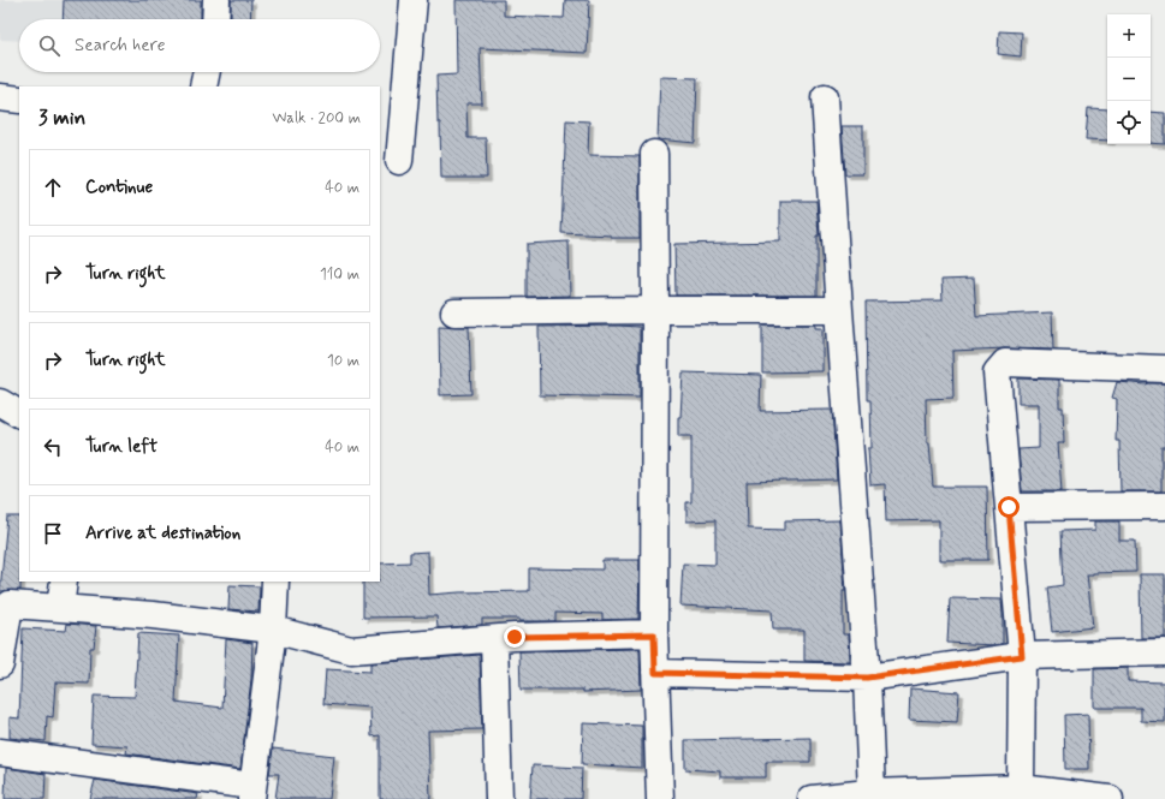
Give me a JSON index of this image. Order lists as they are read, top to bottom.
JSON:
{
  "page": {
    "map_buttons": ["+", "−"],
    "search": "Search here",
    "heading": ["3 min", "Walk · 200 m"],
    "list": [
      ["Continue", "40 m"],
      ["Turn right", "110 m"],
      ["Turn right", "10 m"],
      ["Turn left", "40 m"],
      "Arrive at destination"
    ]
  }
}
